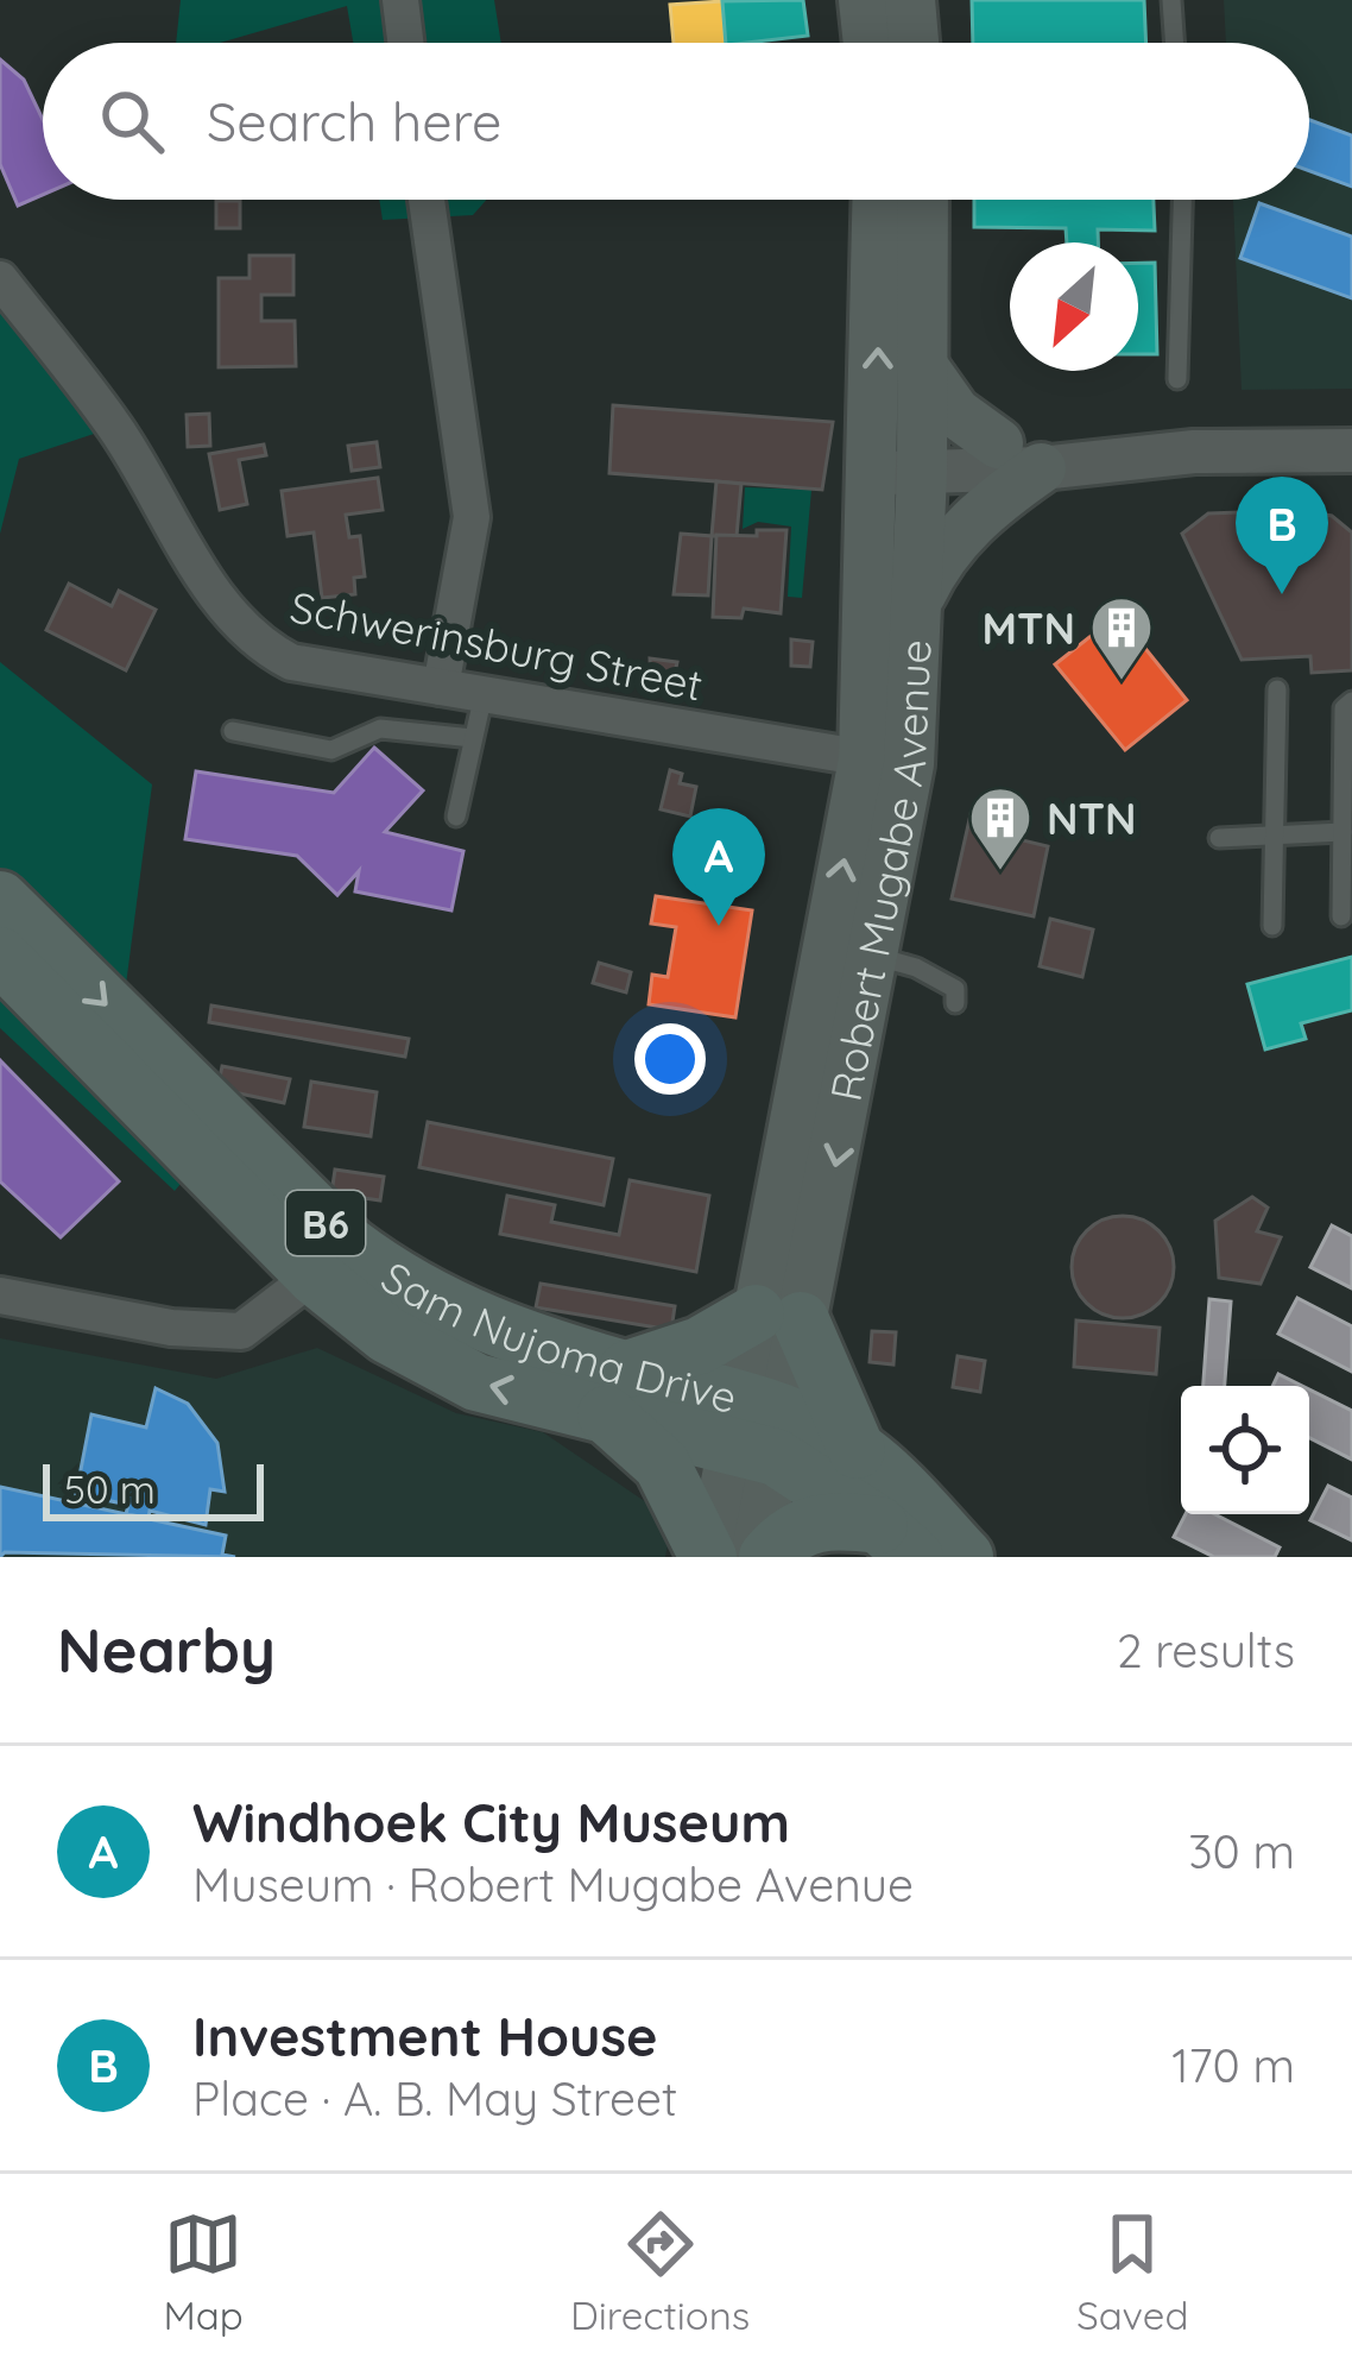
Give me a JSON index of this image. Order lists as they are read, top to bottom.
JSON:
{
  "streets": {
    "highway": ["B6", "Sam Nujoma Drive"],
    "main road": ["Robert Mugabe Avenue"],
    "street": ["Schwerinsburg Street"]
  },
  "crossings": [
    ["Schwerinsburg Street", "Robert Mugabe Avenue"],
    ["Robert Mugabe Avenue", "Sam Nujoma Drive"]
  ],
  "places": {
    "building": ["MTN", "NTN"]
  },
  "scale_bar": "50 m",
  "north": "bottom left",
  "page": {
    "search": "Search here",
    "pins": ["B", "A"],
    "scale": "50 m",
    "heading": ["Nearby", "2 results"],
    "list": [
      {
        "mark": "A",
        "name": "Windhoek City Museum",
        "note": "Museum · Robert Mugabe Avenue",
        "value": "30 m"
      },
      {
        "mark": "B",
        "name": "Investment House",
        "note": "Place · A. B. May Street",
        "value": "170 m"
      }
    ],
    "nav": ["Map", "Directions", "Saved"]
  }
}
